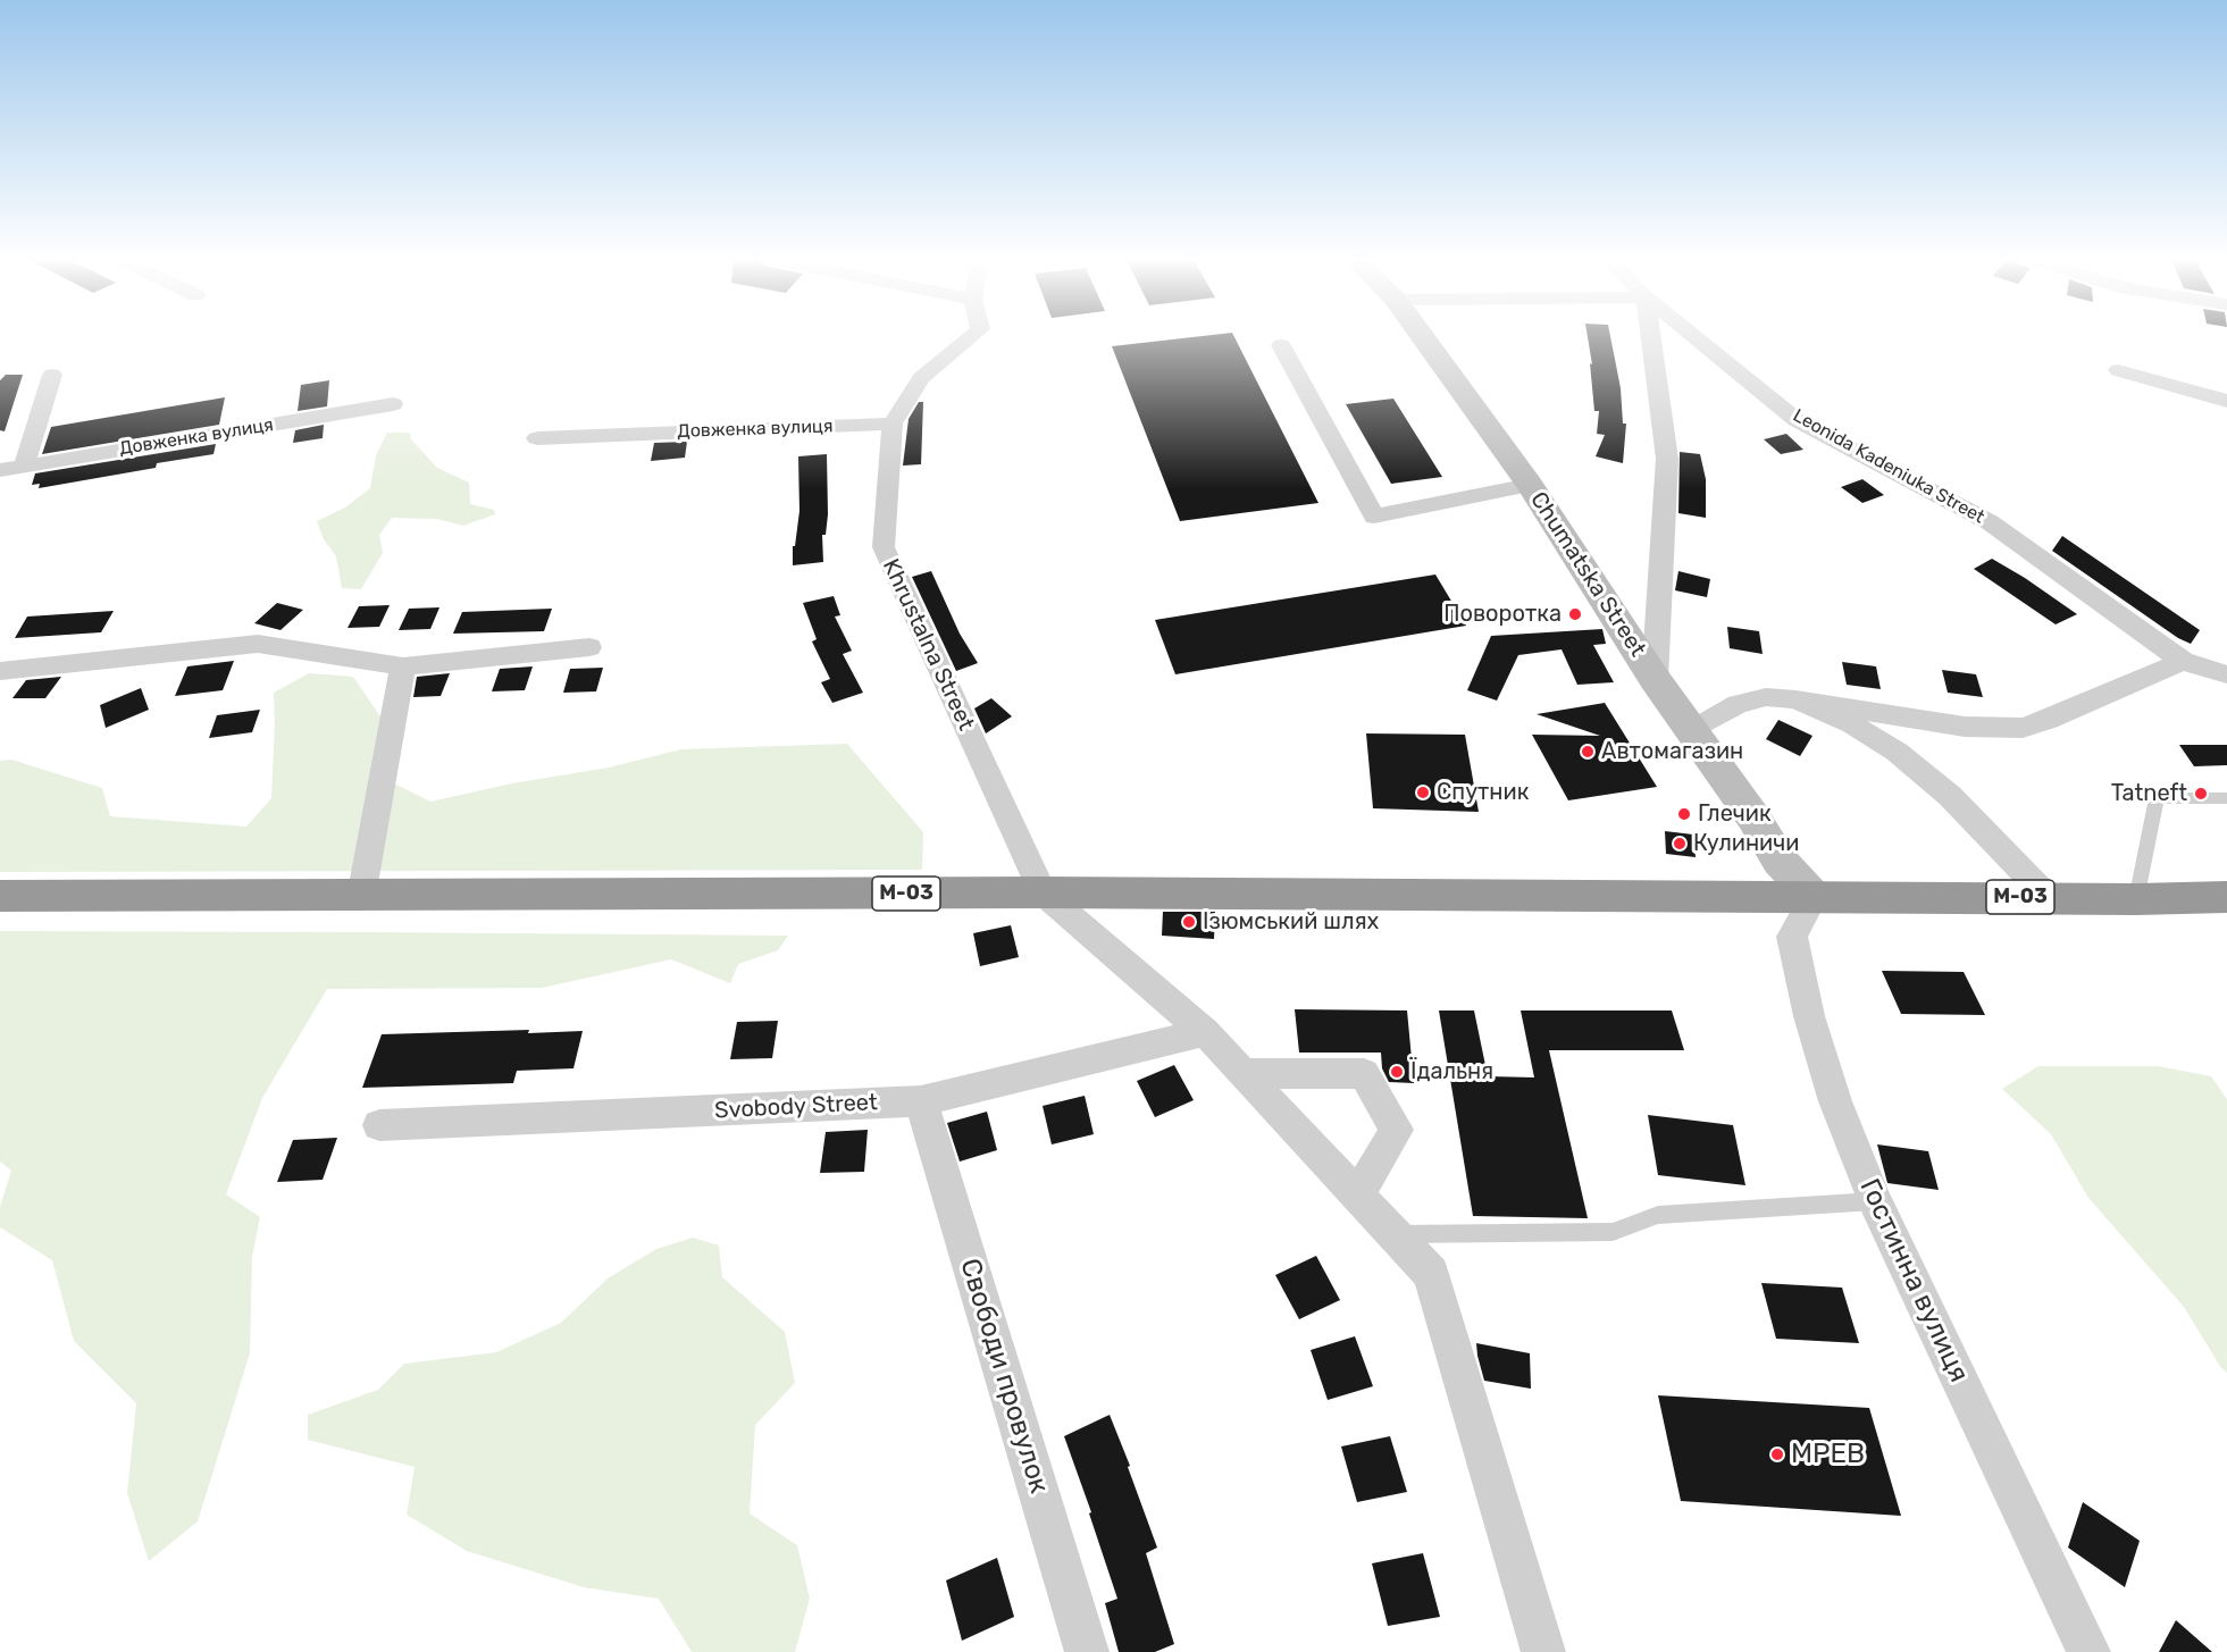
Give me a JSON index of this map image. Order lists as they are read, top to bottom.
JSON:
{
  "streets": {
    "highway": ["М-03"],
    "street": [
      "Довженка вулиця",
      "Leonida Kadeniuka Street",
      "Chumatska Street",
      "Khrustalna Street",
      "Svobody Street",
      "Гостинна вулиця",
      "Свободи провулок"
    ]
  },
  "crossings": [
    ["Довженка вулиця", "Khrustalna Street"],
    ["Chumatska Street", "М-03"],
    ["Chumatska Street", "Гостинна вулиця"],
    ["Khrustalna Street", "М-03"],
    ["М-03", "Гостинна вулиця"],
    ["Svobody Street", "Свободи провулок"]
  ],
  "places": [
    "Поворотка",
    "Автомагазин",
    "Спутник",
    "Tatneft",
    "Глечик",
    "Кулиничи",
    "Ізюмський шлях",
    "Їдальня",
    "МРЕВ"
  ]
}
